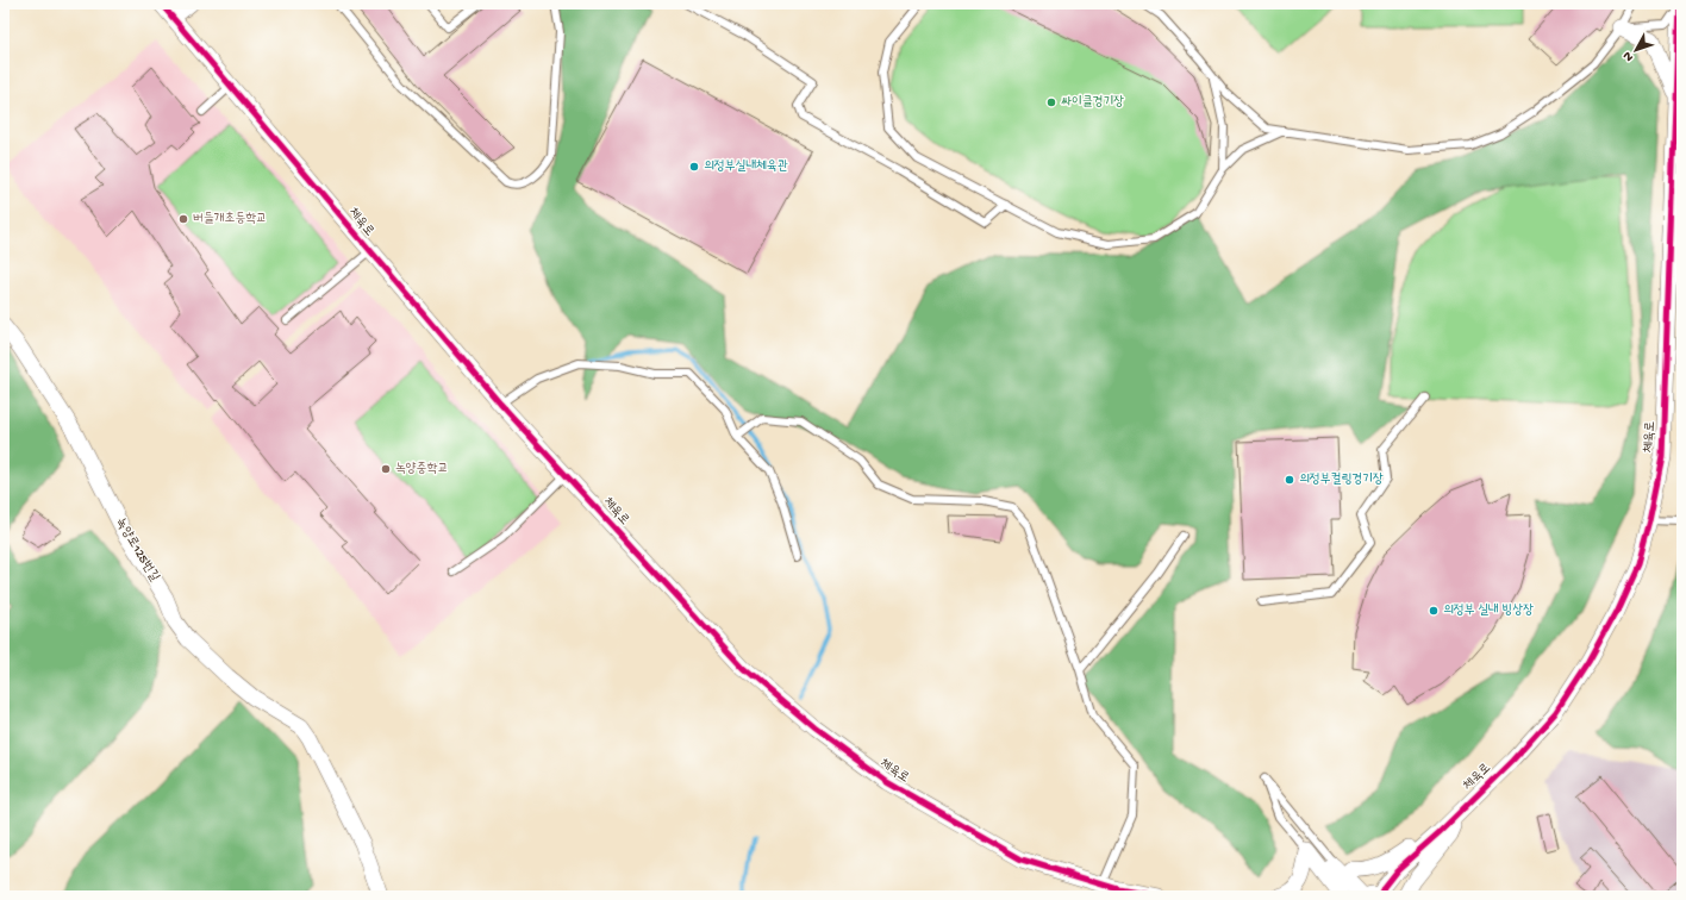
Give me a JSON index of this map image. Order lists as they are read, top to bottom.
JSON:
{
  "streets": {
    "street": ["체육로", "녹양로125번길"]
  },
  "places": [
    "싸이클경기장",
    "의정부실내체육관",
    "버들개초등학교",
    "녹양중학교",
    "의정부컬링경기장",
    "의정부 실내 빙상장"
  ],
  "north": "bottom left"
}
